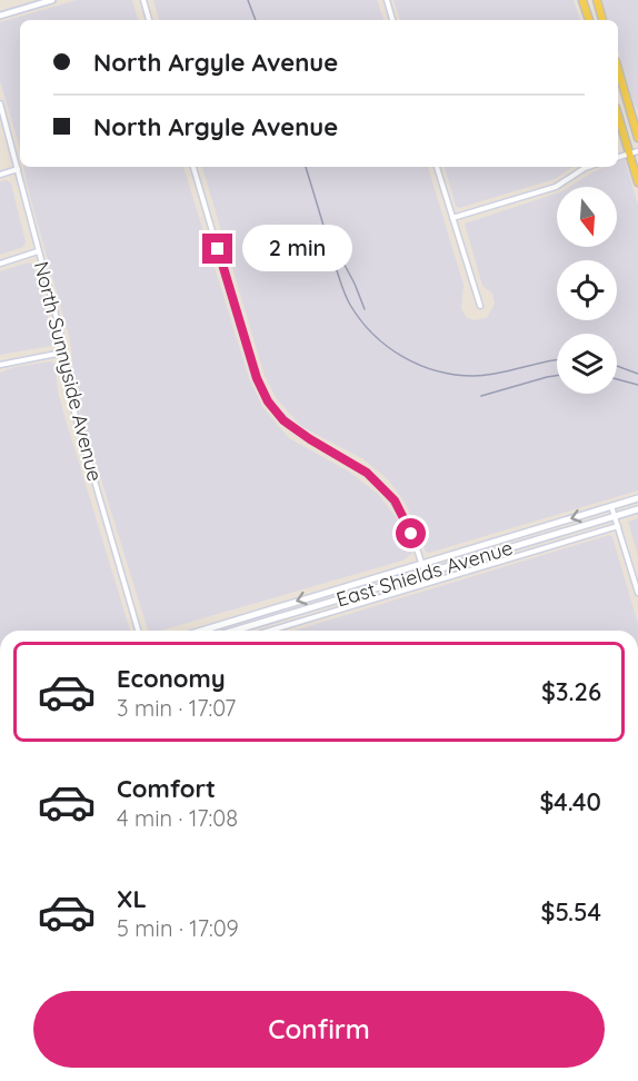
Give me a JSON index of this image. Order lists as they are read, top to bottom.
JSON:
{
  "streets": {
    "main road": ["East Shields Avenue"],
    "street": ["North Sunnyside Avenue"]
  },
  "north": "bottom",
  "page": {
    "banner": ["North Argyle Avenue", "North Argyle Avenue"],
    "bubble": "2 min",
    "list": [
      {
        "name": "Economy",
        "note": "3 min · 17:07",
        "value": "$3.26"
      },
      {
        "name": "Comfort",
        "note": "4 min · 17:08",
        "value": "$4.40"
      },
      {
        "name": "XL",
        "note": "5 min · 17:09",
        "value": "$5.54"
      }
    ],
    "buttons": "Confirm"
  }
}
